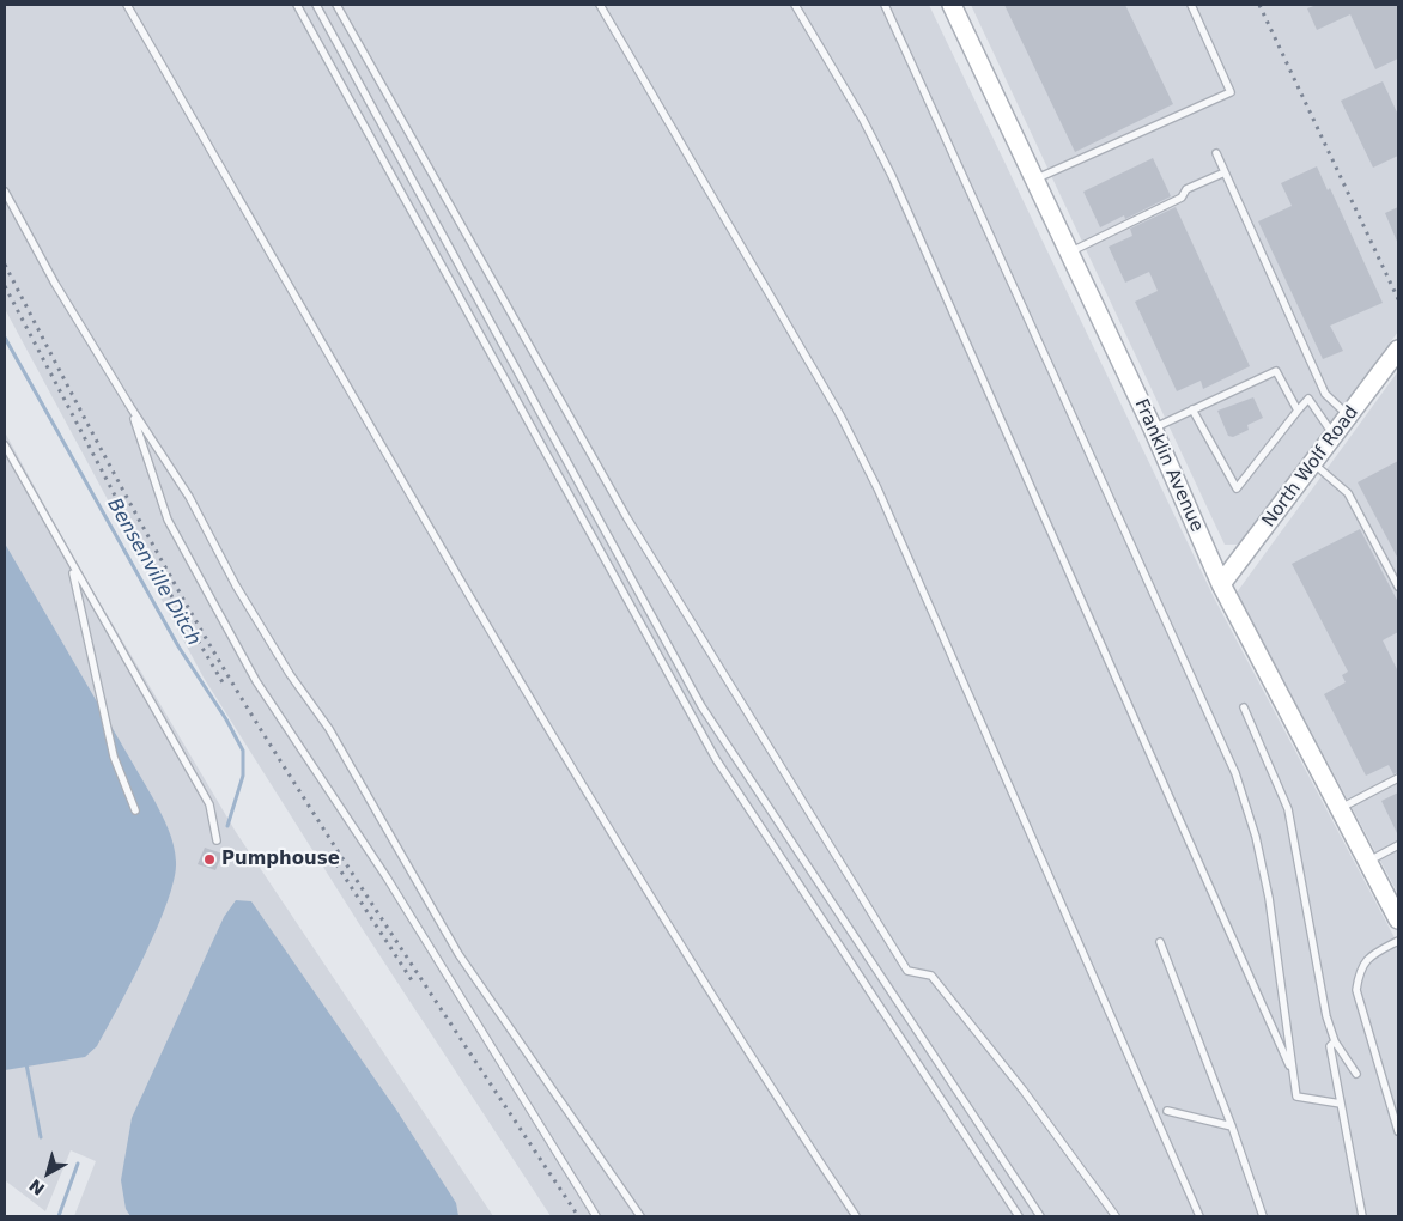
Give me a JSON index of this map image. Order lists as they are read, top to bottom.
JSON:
{
  "streets": {
    "main road": ["Franklin Avenue", "North Wolf Road"]
  },
  "crossings": [
    ["Franklin Avenue", "North Wolf Road"]
  ],
  "water": ["Bensenville Ditch"],
  "places": ["Pumphouse"],
  "north": "bottom left"
}
